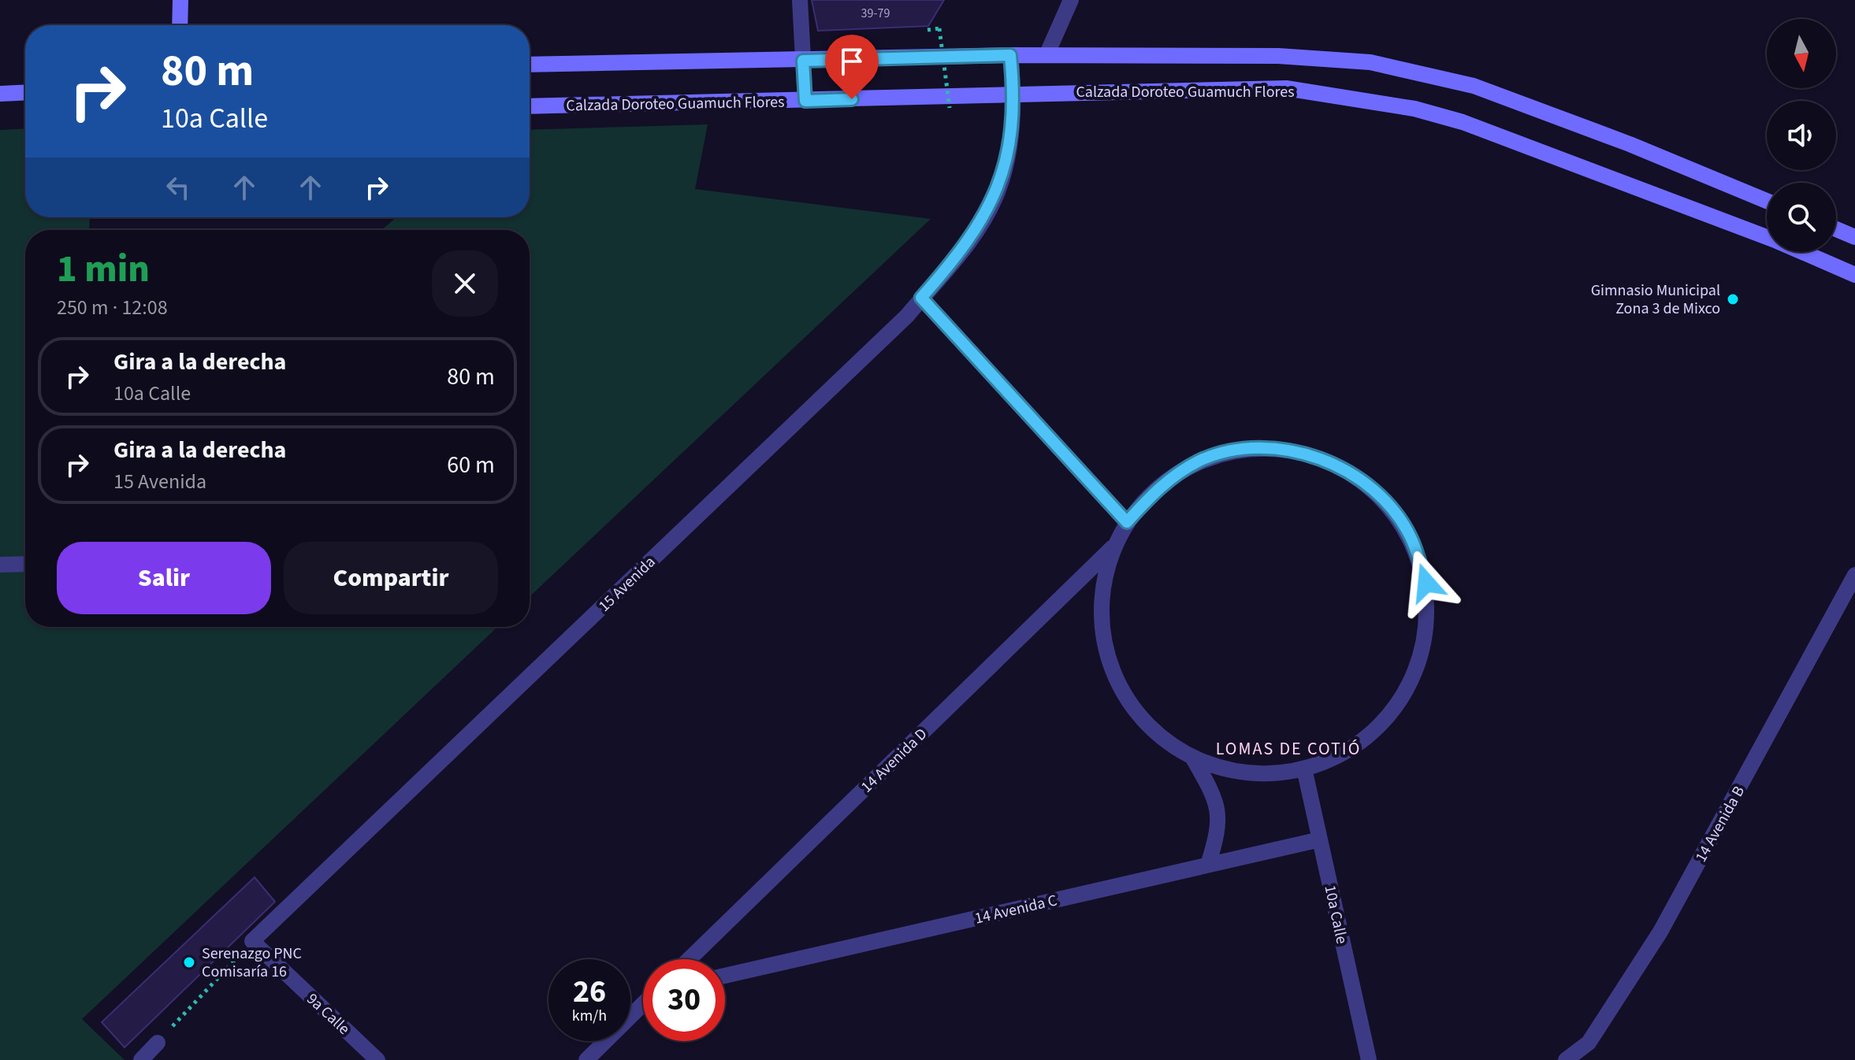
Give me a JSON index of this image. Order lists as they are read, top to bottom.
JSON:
{
  "streets": {
    "main road": ["Calzada Doroteo Guamuch Flores"],
    "street": [
      "15 Avenida",
      "14 Avenida D",
      "14 Avenida B",
      "14 Avenida C",
      "10a Calle",
      "9a Calle"
    ]
  },
  "crossings": [
    ["Calzada Doroteo Guamuch Flores", "15 Avenida"],
    ["15 Avenida", "9a Calle"],
    ["14 Avenida C", "10a Calle"]
  ],
  "districts": ["LOMAS DE COTIÓ"],
  "places": ["Gimnasio Municipal Zona 3 de Mixco", "Serenazgo PNC Comisaría 16"],
  "house_numbers": ["39-79"],
  "north": "bottom",
  "page": {
    "turn": ["80 m", "10a Calle"],
    "heading": ["1 min", "250 m · 12:08"],
    "list": [
      {
        "name": "Gira a la derecha",
        "note": "10a Calle",
        "value": "80 m"
      },
      {
        "name": "Gira a la derecha",
        "note": "15 Avenida",
        "value": "60 m"
      }
    ],
    "buttons": ["Salir", "Compartir"],
    "speed": "26 km/h",
    "limit": "30"
  }
}
